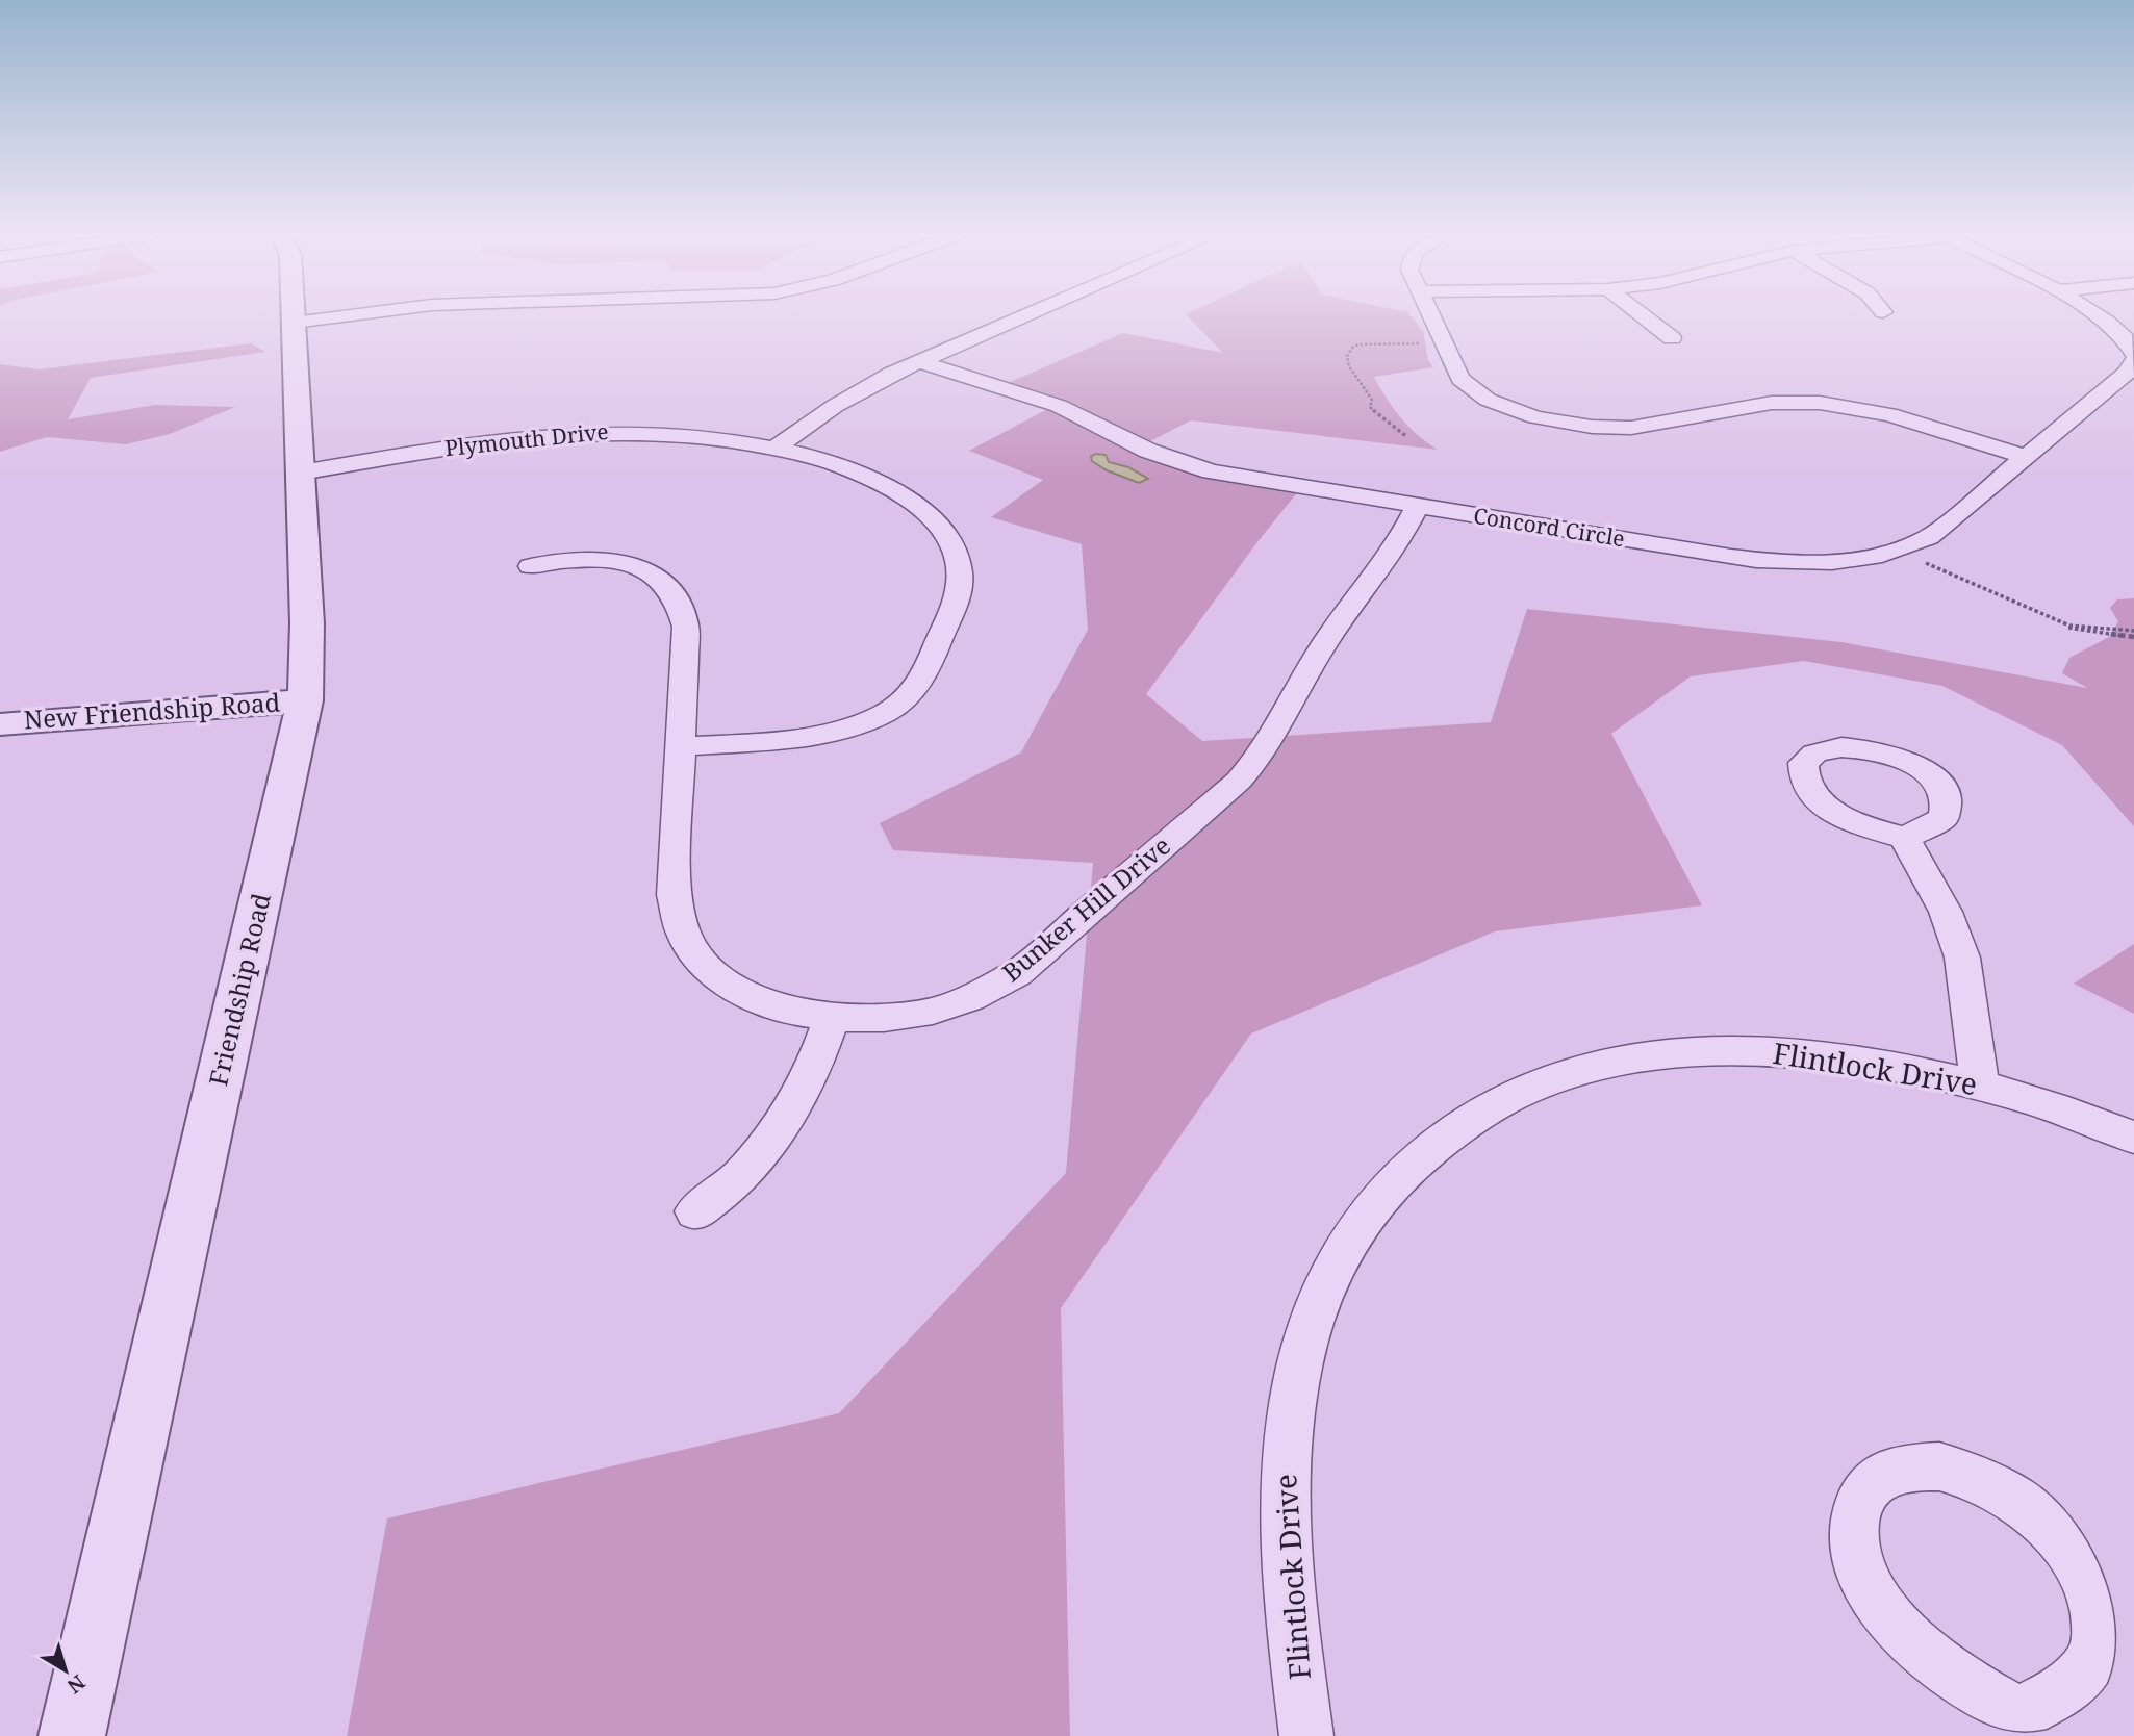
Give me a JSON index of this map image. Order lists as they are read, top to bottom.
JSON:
{
  "streets": {
    "street": [
      "Plymouth Drive",
      "Concord Circle",
      "New Friendship Road",
      "Bunker Hill Drive",
      "Friendship Road",
      "Flintlock Drive"
    ]
  },
  "crossings": [
    ["Plymouth Drive", "Bunker Hill Drive"],
    ["Plymouth Drive", "Friendship Road"],
    ["Concord Circle", "Bunker Hill Drive"],
    ["New Friendship Road", "Friendship Road"]
  ],
  "north": "bottom right"
}
